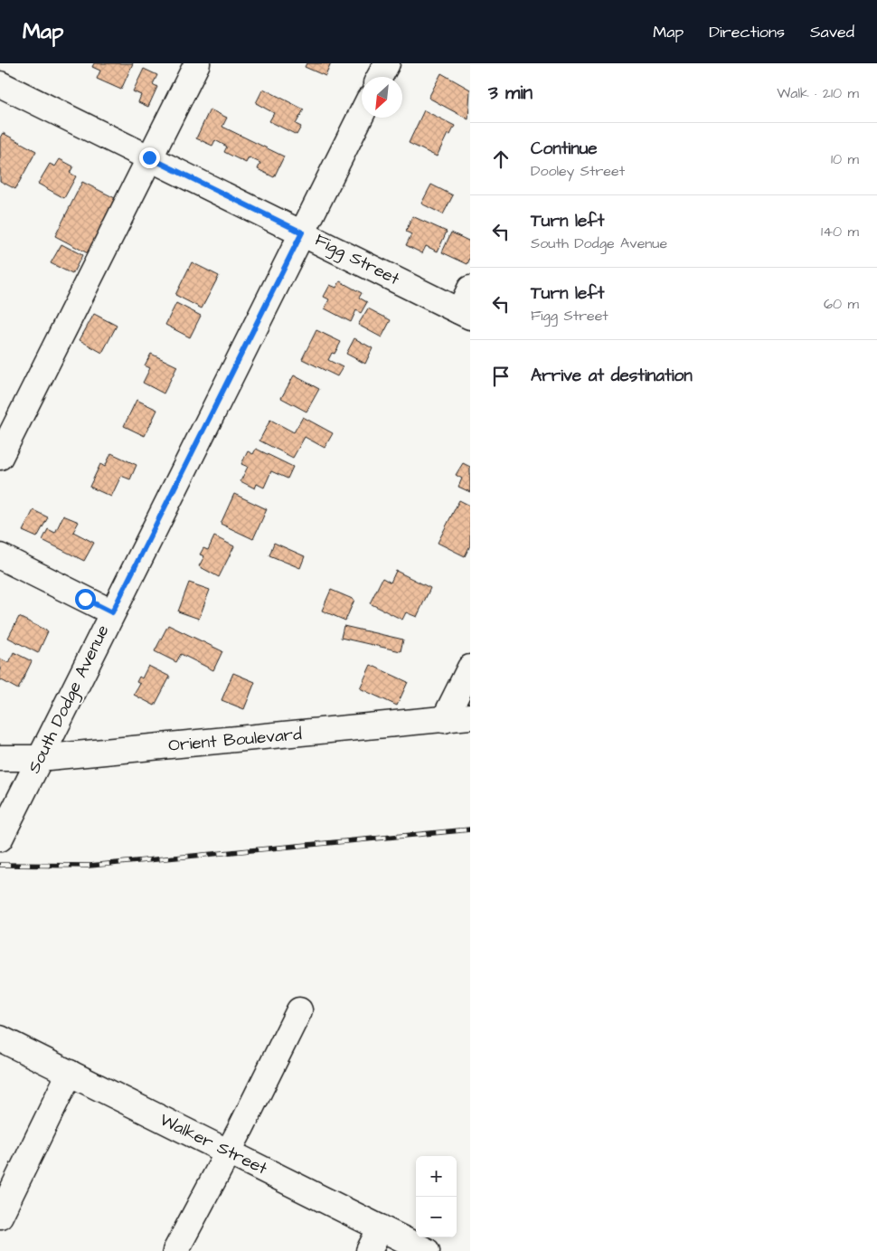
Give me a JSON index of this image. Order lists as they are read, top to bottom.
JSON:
{
  "streets": {
    "street": [
      "Figg Street",
      "South Dodge Avenue",
      "Orient Boulevard",
      "Walker Street"
    ]
  },
  "crossings": [
    ["Figg Street", "South Dodge Avenue"],
    ["South Dodge Avenue", "Orient Boulevard"]
  ],
  "north": "bottom left",
  "page": {
    "header": "Map",
    "nav": ["Map", "Directions", "Saved"],
    "heading": ["3 min", "Walk · 210 m"],
    "list": [
      ["Continue", "Dooley Street", "10 m"],
      ["Turn left", "South Dodge Avenue", "140 m"],
      ["Turn left", "Figg Street", "60 m"],
      "Arrive at destination"
    ],
    "map_buttons": ["+", "−"]
  }
}
